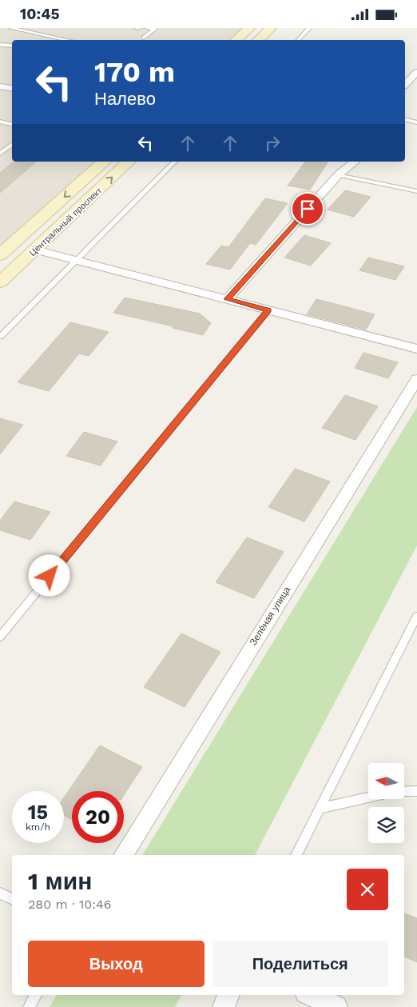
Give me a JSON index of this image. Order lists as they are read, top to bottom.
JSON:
{
  "streets": {
    "street": ["Центральный проспект", "Зелёная улица"]
  },
  "north": "left",
  "page": {
    "status": "10:45",
    "turn": ["170 m", "Налево"],
    "speed": "15 km/h",
    "limit": "20",
    "heading": ["1 мин", "280 m · 10:46"],
    "buttons": ["Выход", "Поделиться"]
  }
}
